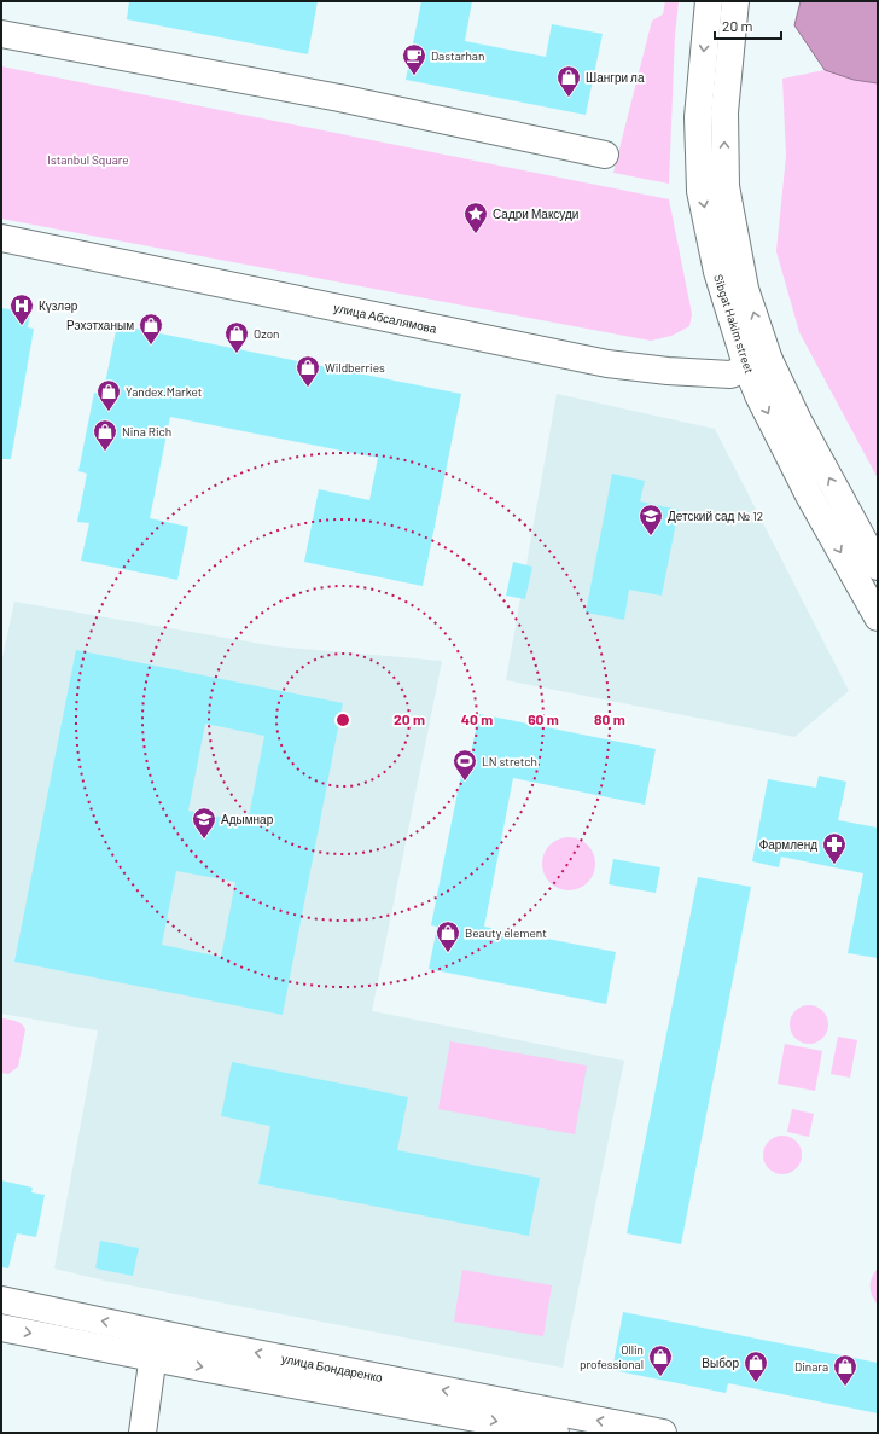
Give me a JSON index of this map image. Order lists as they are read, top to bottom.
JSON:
{
  "streets": {
    "street": ["улица Абсалямова", "Sibgat Hakim street", "улица Бондаренко"]
  },
  "crossings": [
    ["улица Абсалямова", "Sibgat Hakim street"]
  ],
  "parks": ["Istanbul Square"],
  "places": {
    "cafe": ["Dastarhan"],
    "shop": [
      "Шангри ла",
      "Рэхэтханым",
      "Ozon",
      "Wildberries",
      "Yandex.Market",
      "Nina Rich",
      "Beauty element",
      "Ollin professional",
      "Выбор",
      "Dinara"
    ],
    "place": ["Садри Максуди"],
    "hospital": ["Күзләр"],
    "school or university": ["Детский сад № 12", "Адымнар"],
    "sports": ["LN stretch"],
    "pharmacy": ["Фармленд"]
  },
  "scale_bar": "20 m",
  "rings": [
    "20 m",
    "40 m",
    "60 m",
    "80 m"
  ]
}
